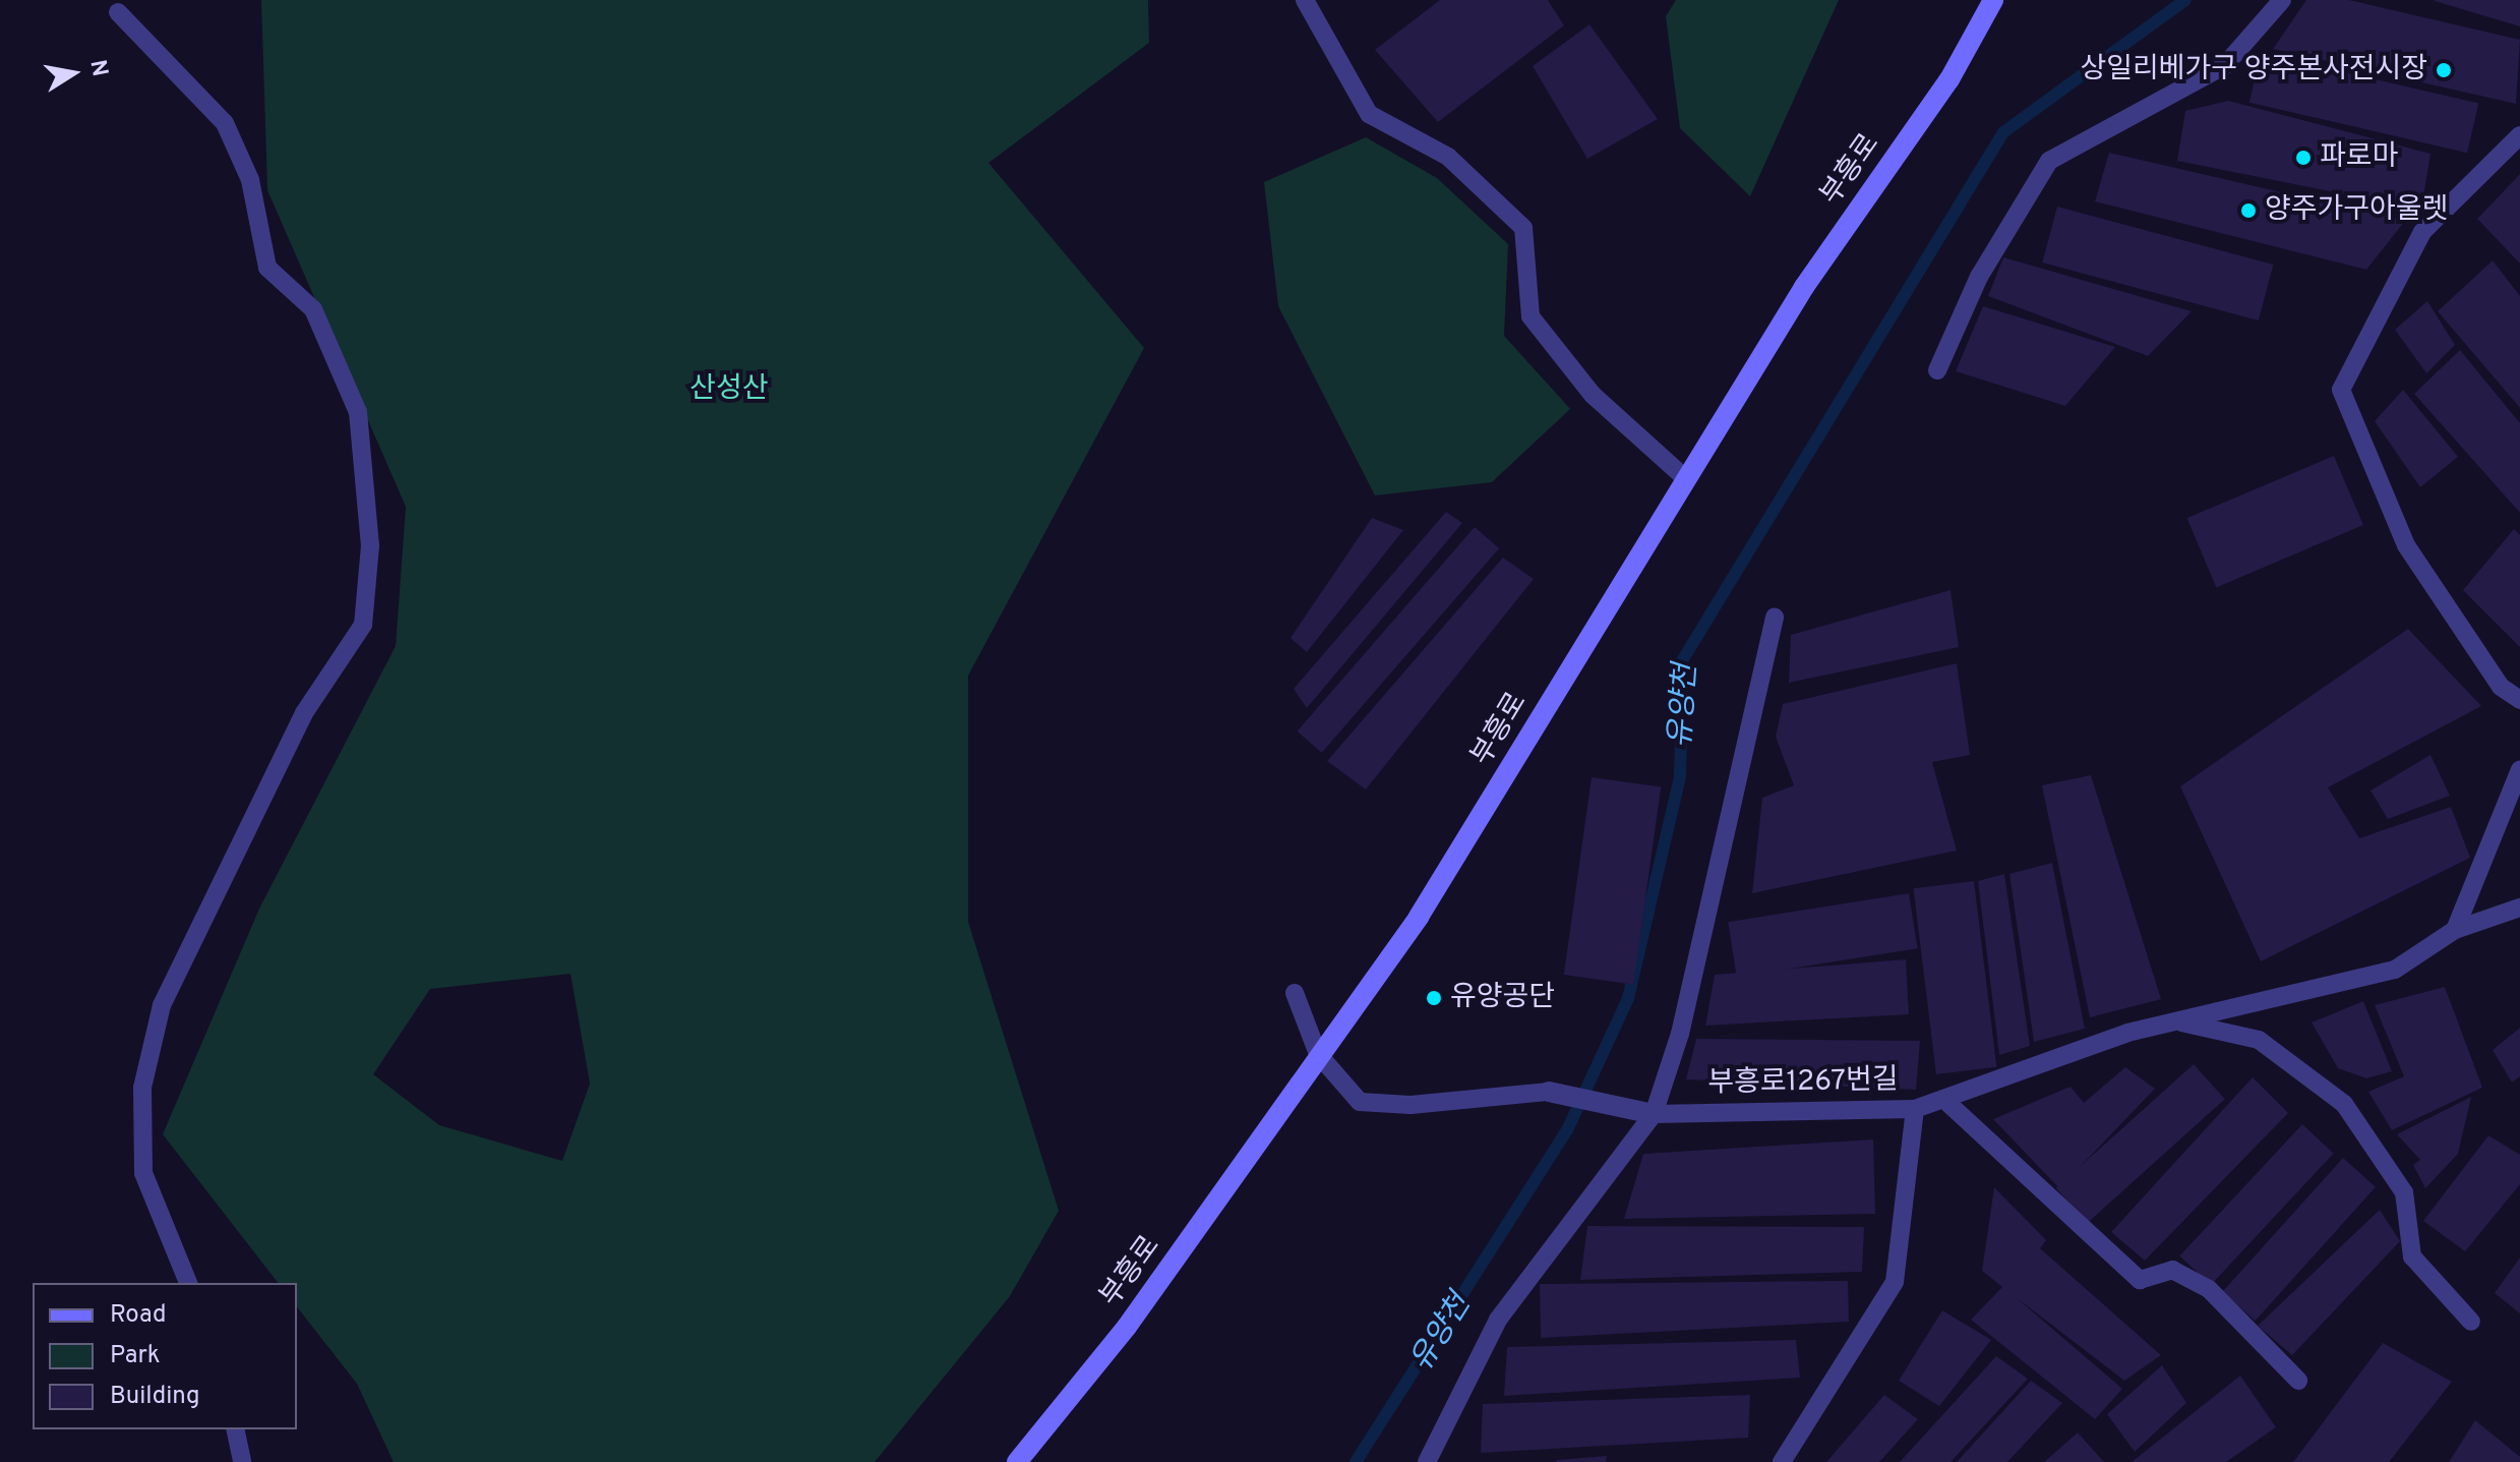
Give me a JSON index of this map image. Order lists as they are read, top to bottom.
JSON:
{
  "streets": {
    "main road": ["부흥로"],
    "lane": ["부흥로1267번길"]
  },
  "water": ["유양천"],
  "parks": ["산성산"],
  "places": [
    "상일리베가구 양주본사전시장",
    "파로마",
    "양주가구아울렛",
    "유양공단"
  ],
  "legend": ["Road", "Park", "Building"],
  "north": "right"
}
